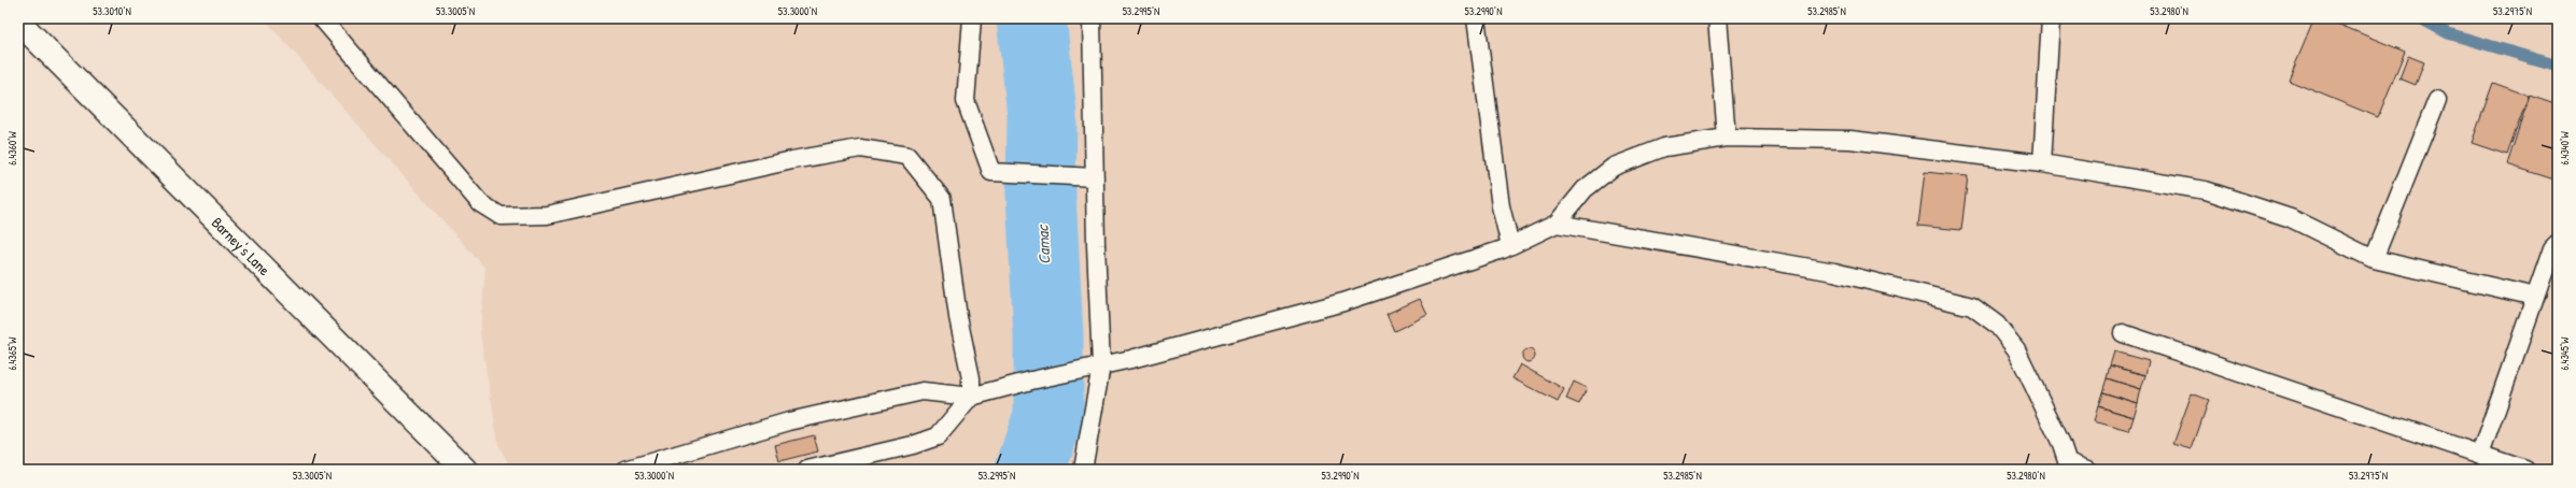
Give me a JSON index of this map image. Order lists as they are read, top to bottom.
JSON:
{
  "streets": {
    "street": ["Barney's Lane"]
  },
  "water": ["Camac"],
  "coordinates": [
    "53.3010°N",
    "53.3005°N",
    "53.3000°N",
    "53.2995°N",
    "53.2990°N",
    "53.2985°N",
    "53.2980°N",
    "53.2975°N",
    "6.4360°W",
    "6.4340°W",
    "6.4365°W",
    "6.4345°W"
  ]
}
